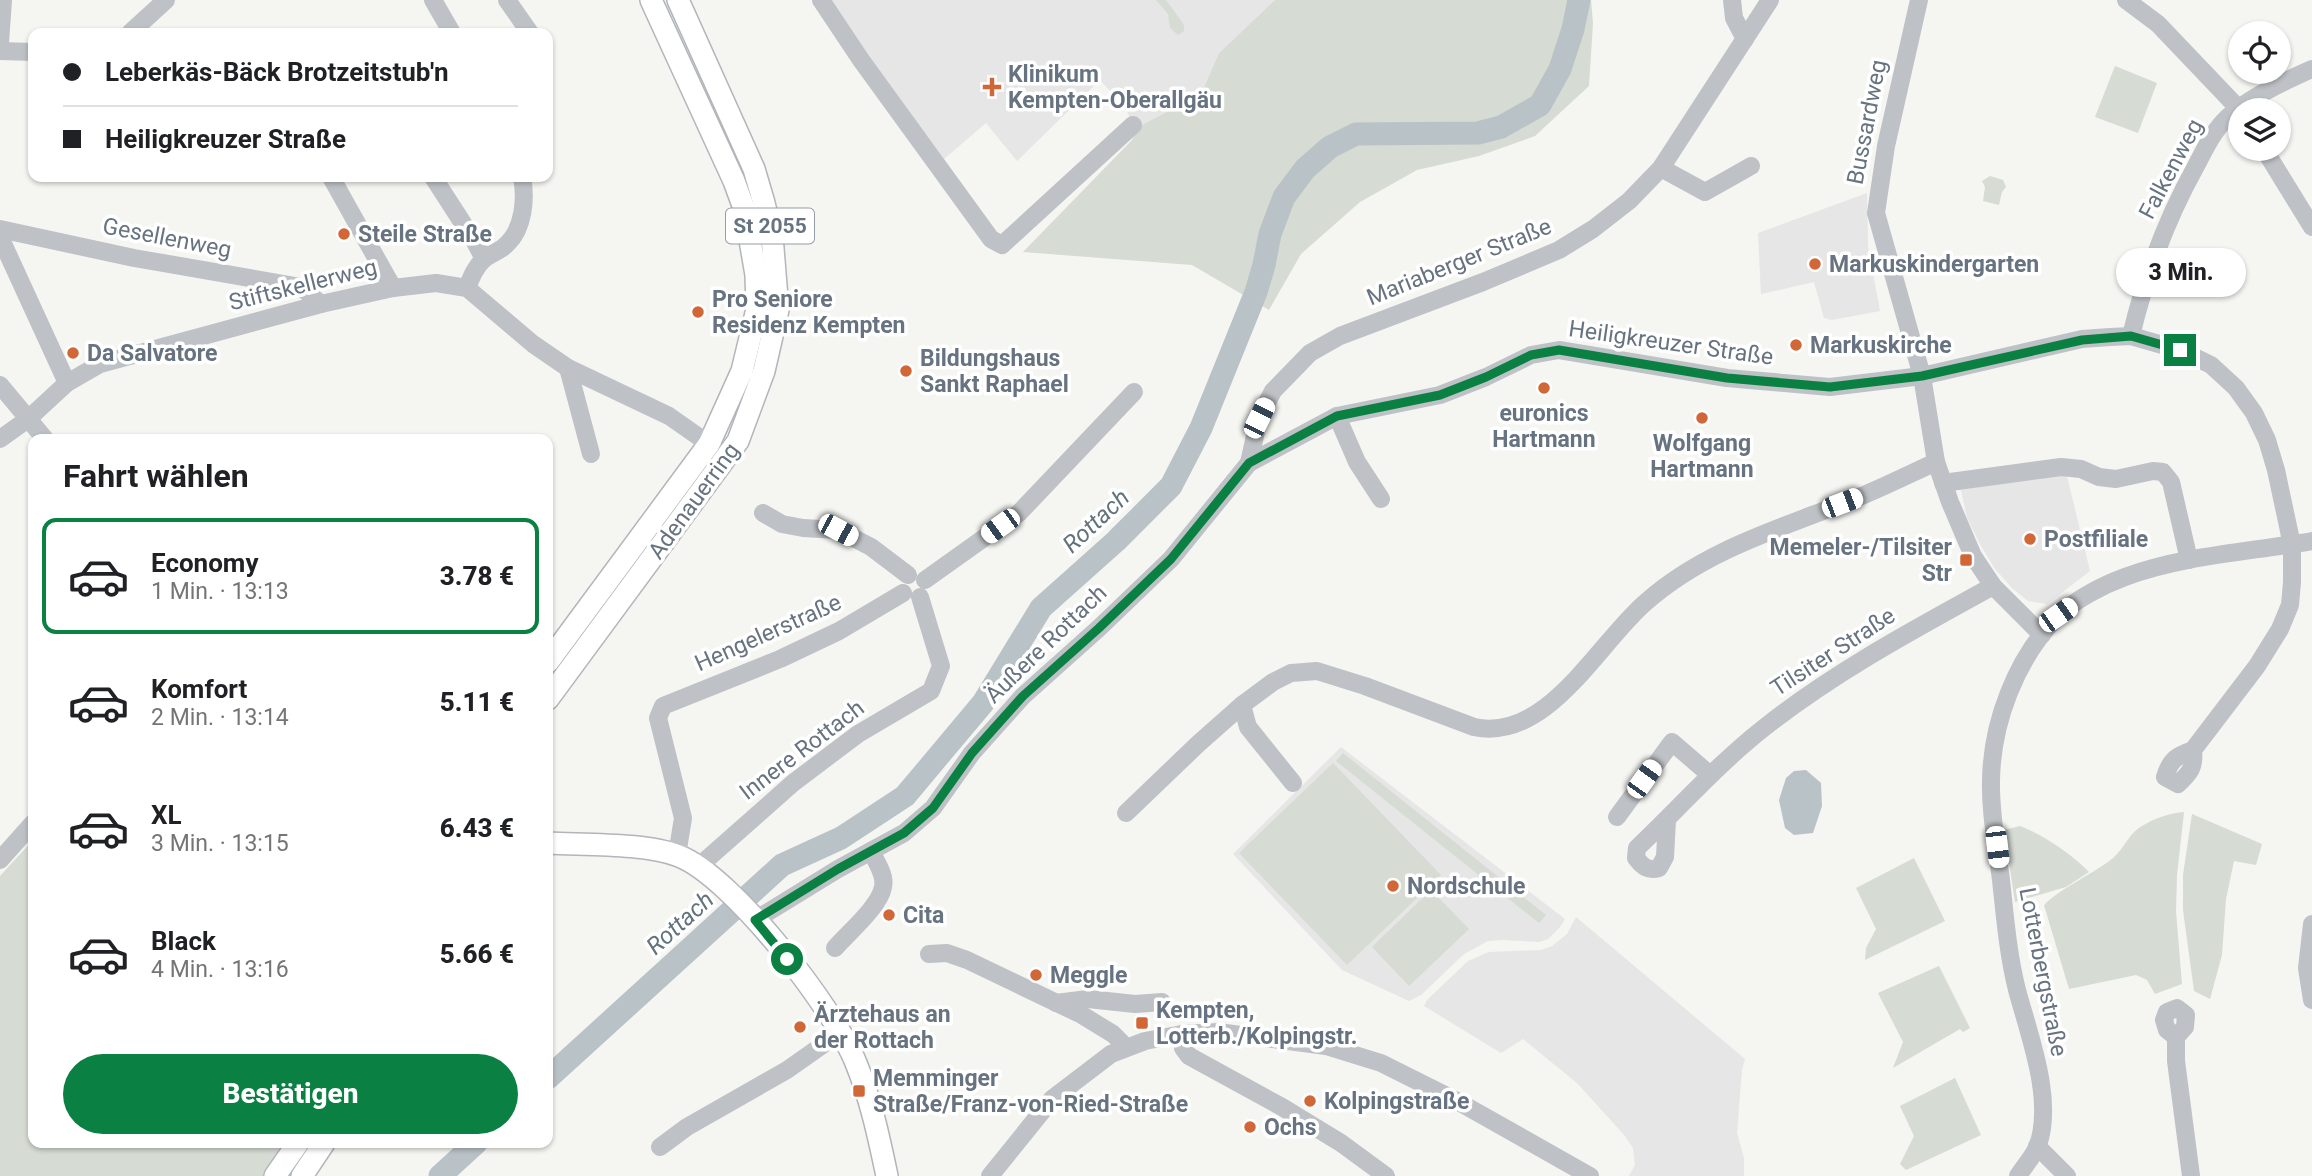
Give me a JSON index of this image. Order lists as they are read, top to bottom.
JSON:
{
  "streets": {
    "main road": ["St 2055", "Adenauerring"],
    "street": [
      "Bussardweg",
      "Falkenweg",
      "Gesellenweg",
      "Mariaberger Straße",
      "Stiftskellerweg",
      "Heiligkreuzer Straße",
      "Hengelerstraße",
      "Äußere Rottach",
      "Tilsiter Straße",
      "Innere Rottach",
      "Lotterbergstraße"
    ]
  },
  "crossings": [
    ["Bussardweg", "Heiligkreuzer Straße"],
    ["Bussardweg", "Tilsiter Straße"],
    ["Bussardweg", "Lotterbergstraße"],
    ["Falkenweg", "Heiligkreuzer Straße"],
    ["Gesellenweg", "Stiftskellerweg"],
    ["Mariaberger Straße", "Heiligkreuzer Straße"],
    ["Mariaberger Straße", "Äußere Rottach"],
    ["Heiligkreuzer Straße", "Äußere Rottach"],
    ["Heiligkreuzer Straße", "Lotterbergstraße"],
    ["Hengelerstraße", "Innere Rottach"]
  ],
  "water": ["Rottach"],
  "places": {
    "health": ["Klinikum Kempten-Oberallgäu"],
    "other": [
      "Steile Straße",
      "Markuskindergarten",
      "Pro Seniore Residenz Kempten",
      "Markuskirche",
      "Da Salvatore",
      "Bildungshaus Sankt Raphael",
      "euronics Hartmann",
      "Wolfgang Hartmann",
      "Postfiliale",
      "Nordschule",
      "Cita",
      "Meggle",
      "Ärztehaus an der Rottach",
      "Kolpingstraße",
      "Ochs"
    ],
    "transit": ["Memeler-/Tilsiter Str", "Kempten, Lotterb./Kolpingstr.", "Memminger Straße/Franz-von-Ried-Straße"]
  },
  "page": {
    "banner": ["Leberkäs-Bäck Brotzeitstub'n", "Heiligkreuzer Straße"],
    "bubble": "3 Min.",
    "heading": "Fahrt wählen",
    "list": [
      {
        "name": "Economy",
        "note": "1 Min. · 13:13",
        "value": "3.78 €"
      },
      {
        "name": "Komfort",
        "note": "2 Min. · 13:14",
        "value": "5.11 €"
      },
      {
        "name": "XL",
        "note": "3 Min. · 13:15",
        "value": "6.43 €"
      },
      {
        "name": "Black",
        "note": "4 Min. · 13:16",
        "value": "5.66 €"
      }
    ],
    "buttons": "Bestätigen"
  }
}
